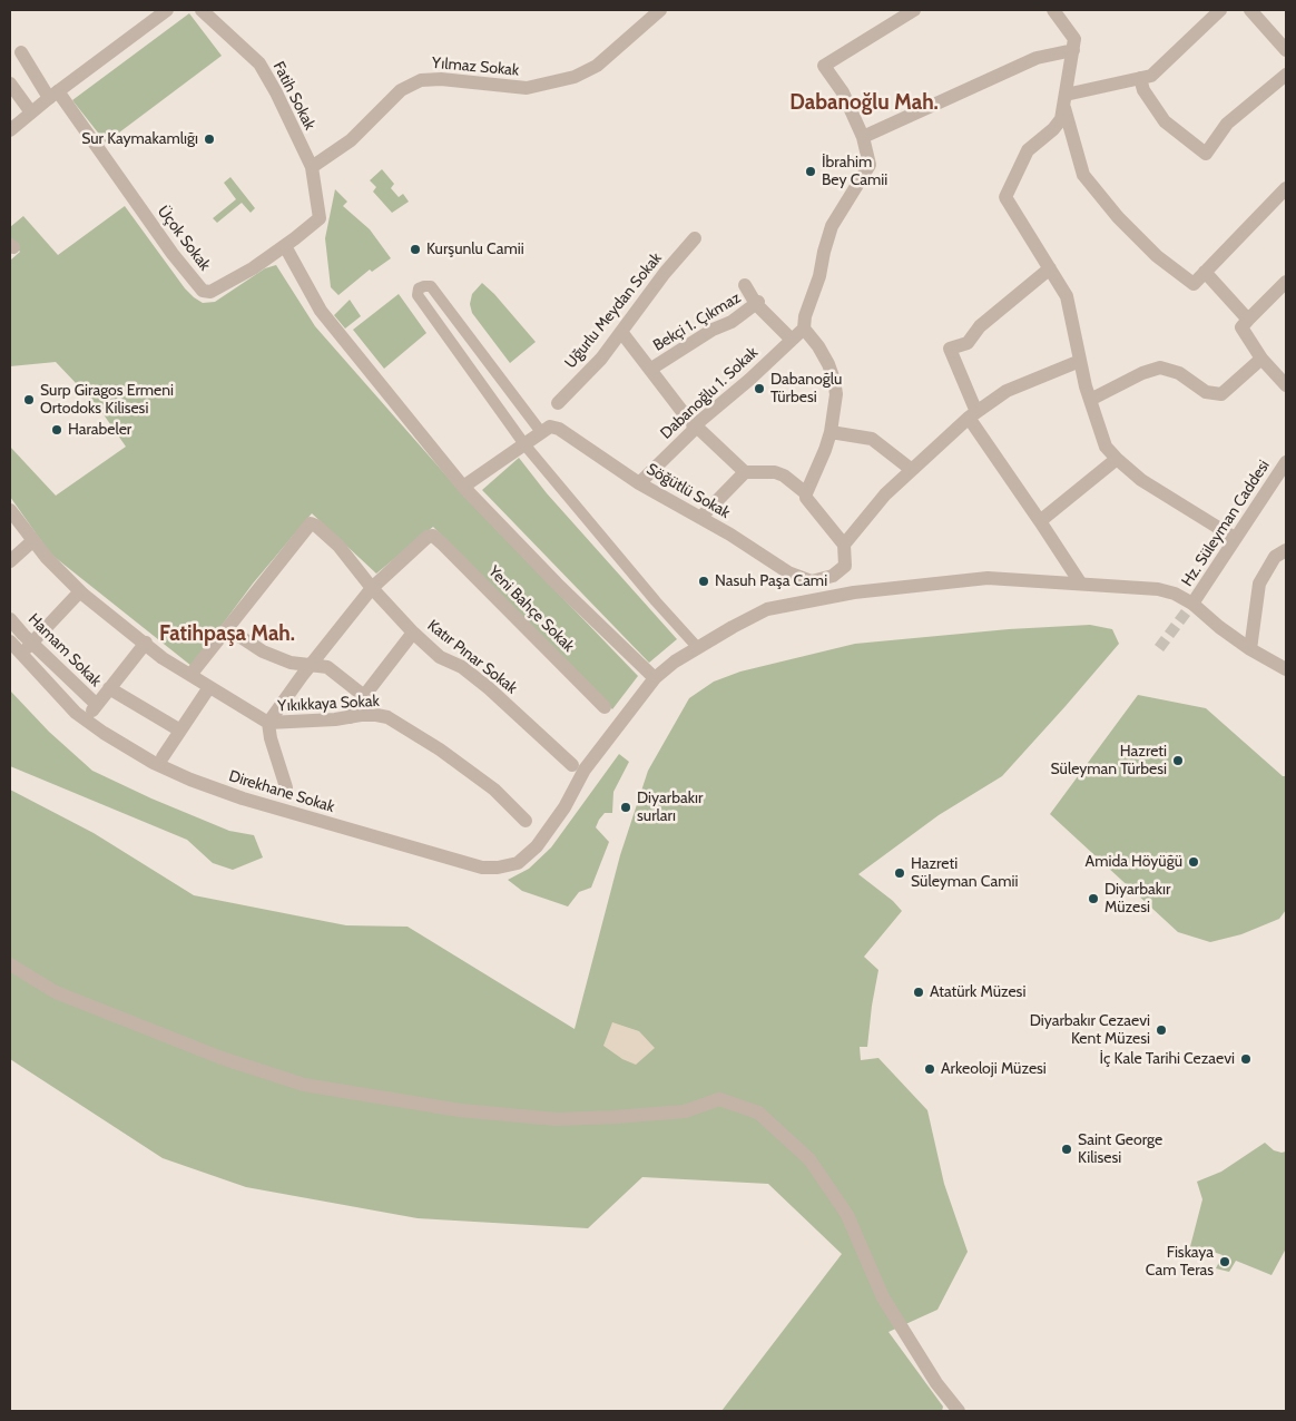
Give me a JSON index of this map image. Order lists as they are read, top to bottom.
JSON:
{
  "streets": {
    "street": [
      "Yılmaz Sokak",
      "Fatih Sokak",
      "Üçok Sokak",
      "Uğurlu Meydan Sokak",
      "Bekçi 1. Çıkmaz",
      "Dabanoğlu 1. Sokak",
      "Söğütlü Sokak",
      "Hz. Süleyman Caddesi",
      "Yeni Bahçe Sokak",
      "Hamam Sokak",
      "Katır Pınar Sokak",
      "Yıkıkkaya Sokak",
      "Direkhane Sokak"
    ]
  },
  "crossings": [
    ["Yılmaz Sokak", "Fatih Sokak"],
    ["Fatih Sokak", "Üçok Sokak"],
    ["Dabanoğlu 1. Sokak", "Söğütlü Sokak"],
    ["Hz. Süleyman Caddesi", "Direkhane Sokak"],
    ["Yeni Bahçe Sokak", "Katır Pınar Sokak"]
  ],
  "districts": ["Dabanoğlu Mah.", "Fatihpaşa Mah."],
  "places": [
    "Sur Kaymakamlığı",
    "İbrahim Bey Camii",
    "Kurşunlu Camii",
    "Dabanoğlu Türbesi",
    "Surp Giragos Ermeni Ortodoks Kilisesi",
    "Harabeler",
    "Nasuh Paşa Cami",
    "Hazreti Süleyman Türbesi",
    "Diyarbakır surları",
    "Amida Höyüğü",
    "Hazreti Süleyman Camii",
    "Diyarbakır Müzesi",
    "Atatürk Müzesi",
    "Diyarbakır Cezaevi Kent Müzesi",
    "İç Kale Tarihi Cezaevi",
    "Arkeoloji Müzesi",
    "Saint George Kilisesi",
    "Fiskaya Cam Teras"
  ]
}
